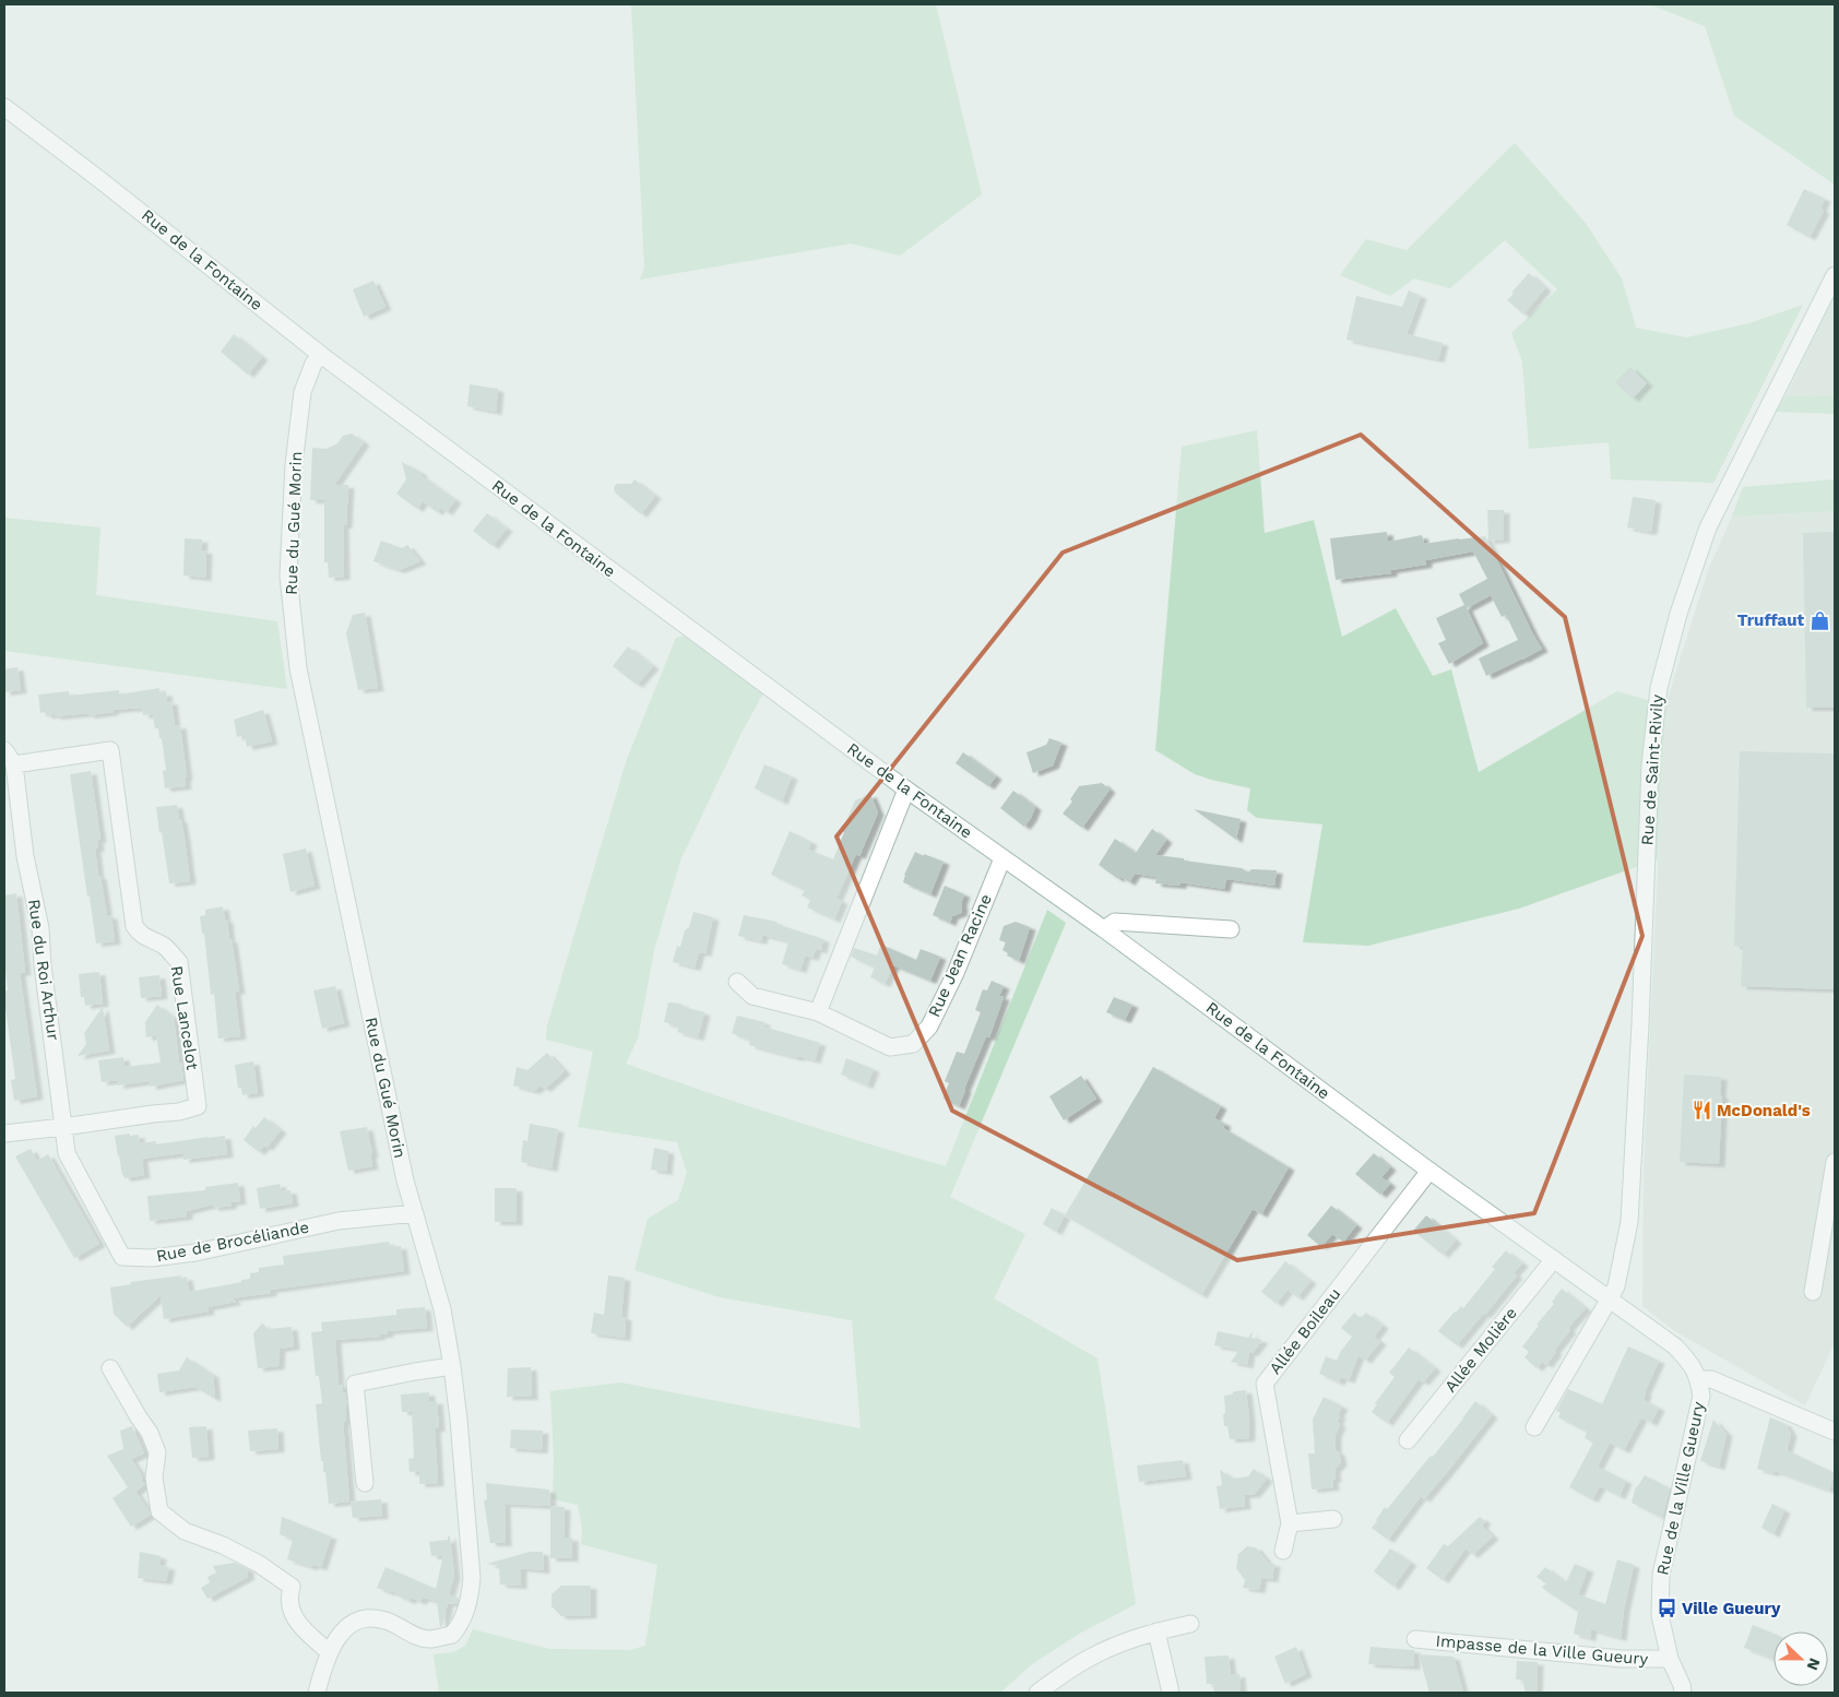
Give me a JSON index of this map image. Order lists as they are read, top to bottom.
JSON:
{
  "streets": {
    "street": [
      "Rue de la Fontaine",
      "Rue du Gué Morin",
      "Rue de Saint-Rivily",
      "Rue Jean Racine",
      "Rue du Roi Arthur",
      "Rue Lancelot",
      "Rue de Brocéliande",
      "Allée Boileau",
      "Allée Molière",
      "Rue de la Ville Gueury",
      "Impasse de la Ville Gueury"
    ]
  },
  "crossings": [
    ["Rue de la Fontaine", "Rue du Gué Morin"],
    ["Rue de la Fontaine", "Rue de Saint-Rivily"],
    ["Rue de la Fontaine", "Rue Jean Racine"],
    ["Rue de la Fontaine", "Allée Boileau"],
    ["Rue de la Fontaine", "Allée Molière"],
    ["Rue de la Fontaine", "Rue de la Ville Gueury"],
    ["Rue du Gué Morin", "Rue de Brocéliande"],
    ["Rue du Roi Arthur", "Rue Lancelot"],
    ["Rue du Roi Arthur", "Rue de Brocéliande"],
    ["Rue Lancelot", "Rue de Brocéliande"],
    ["Rue de la Ville Gueury", "Impasse de la Ville Gueury"]
  ],
  "places": {
    "shop": ["Truffaut"],
    "restaurant": ["McDonald's"],
    "bus stop": ["Ville Gueury"]
  },
  "north": "right"
}
